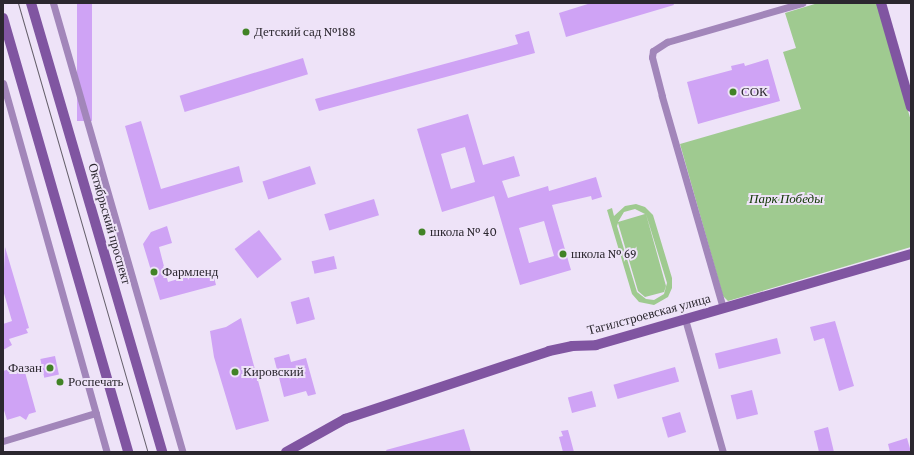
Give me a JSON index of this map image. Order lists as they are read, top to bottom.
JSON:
{
  "streets": {
    "main road": ["Октябрьский проспект", "Тагилстроевская улица"]
  },
  "parks": ["Парк Победы"],
  "places": [
    "Детский сад №188",
    "СОК",
    "школа № 40",
    "школа № 69",
    "Фармленд",
    "Фазан",
    "Кировский",
    "Роспечать"
  ]
}
